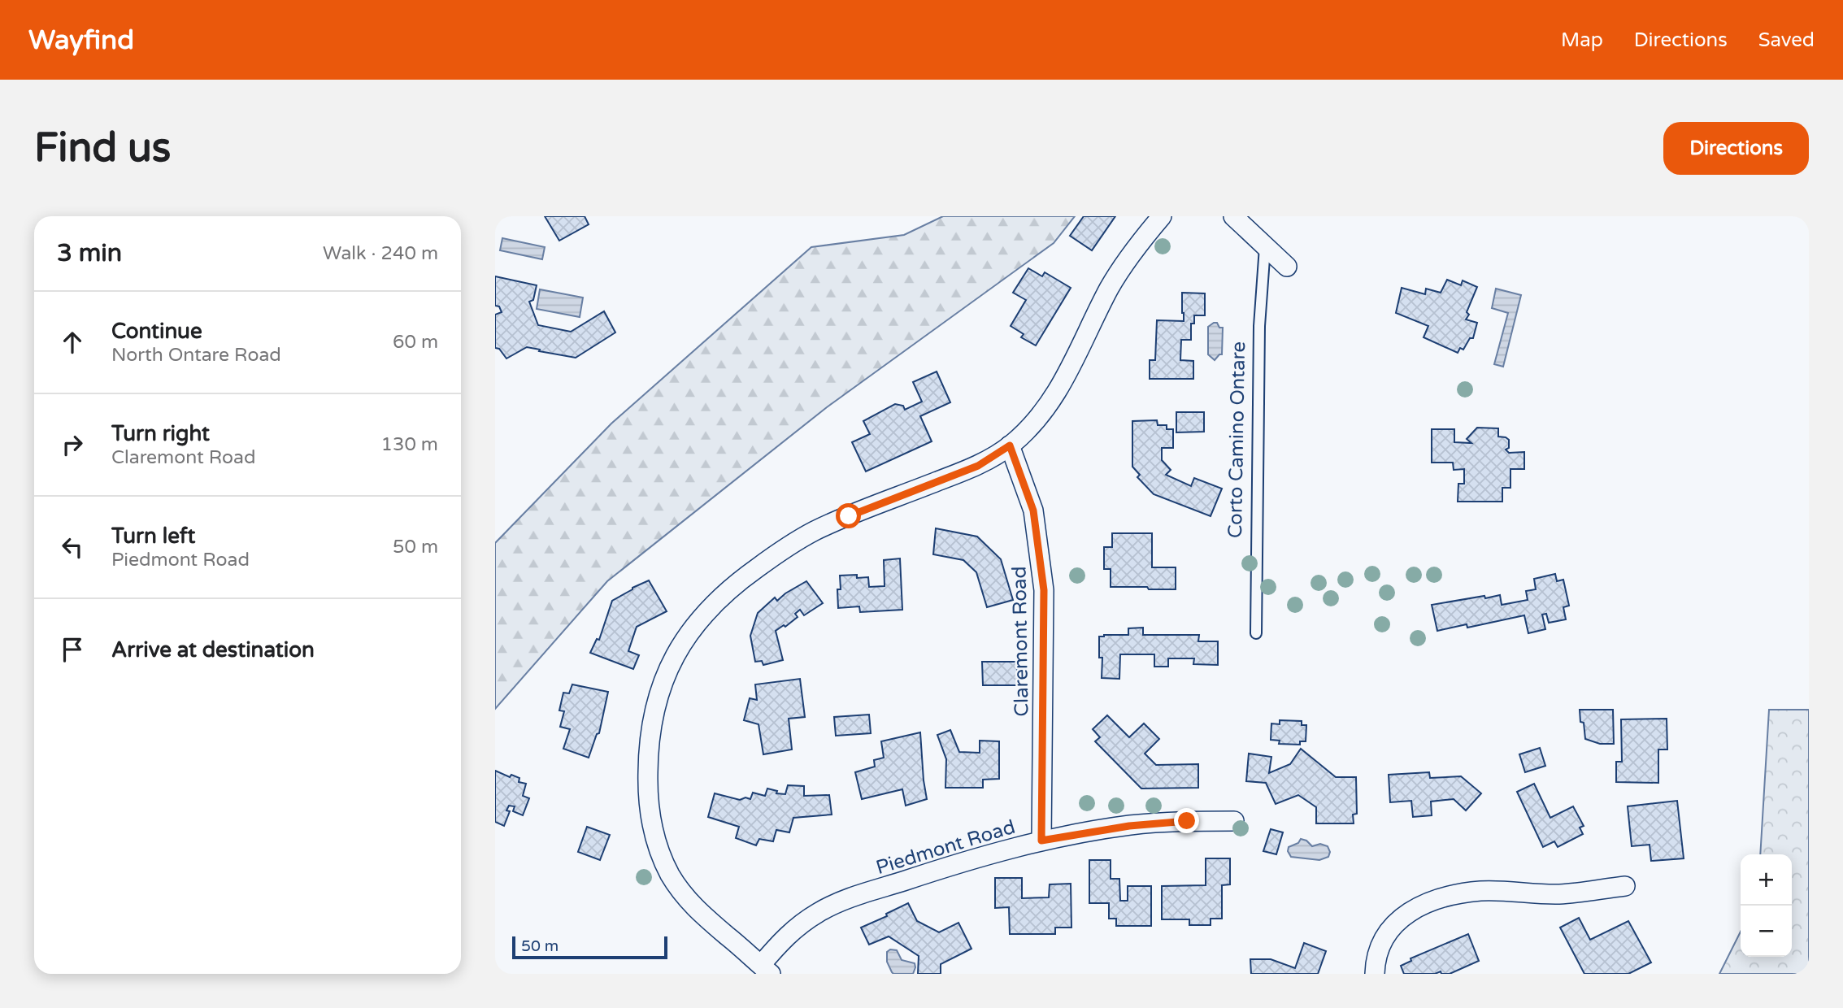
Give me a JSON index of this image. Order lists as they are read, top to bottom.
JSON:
{
  "streets": {
    "street": ["Claremont Road", "Piedmont Road"],
    "lane": ["Corto Camino Ontare"]
  },
  "crossings": [
    ["Claremont Road", "Piedmont Road"]
  ],
  "scale_bar": "50 m",
  "page": {
    "header": "Wayfind",
    "nav": ["Map", "Directions", "Saved"],
    "buttons": "Directions",
    "title": "Find us",
    "heading": ["3 min", "Walk · 240 m"],
    "list": [
      ["Continue", "North Ontare Road", "60 m"],
      ["Turn right", "Claremont Road", "130 m"],
      ["Turn left", "Piedmont Road", "50 m"],
      "Arrive at destination"
    ],
    "map_buttons": ["+", "−"],
    "scale": "50 m"
  }
}
